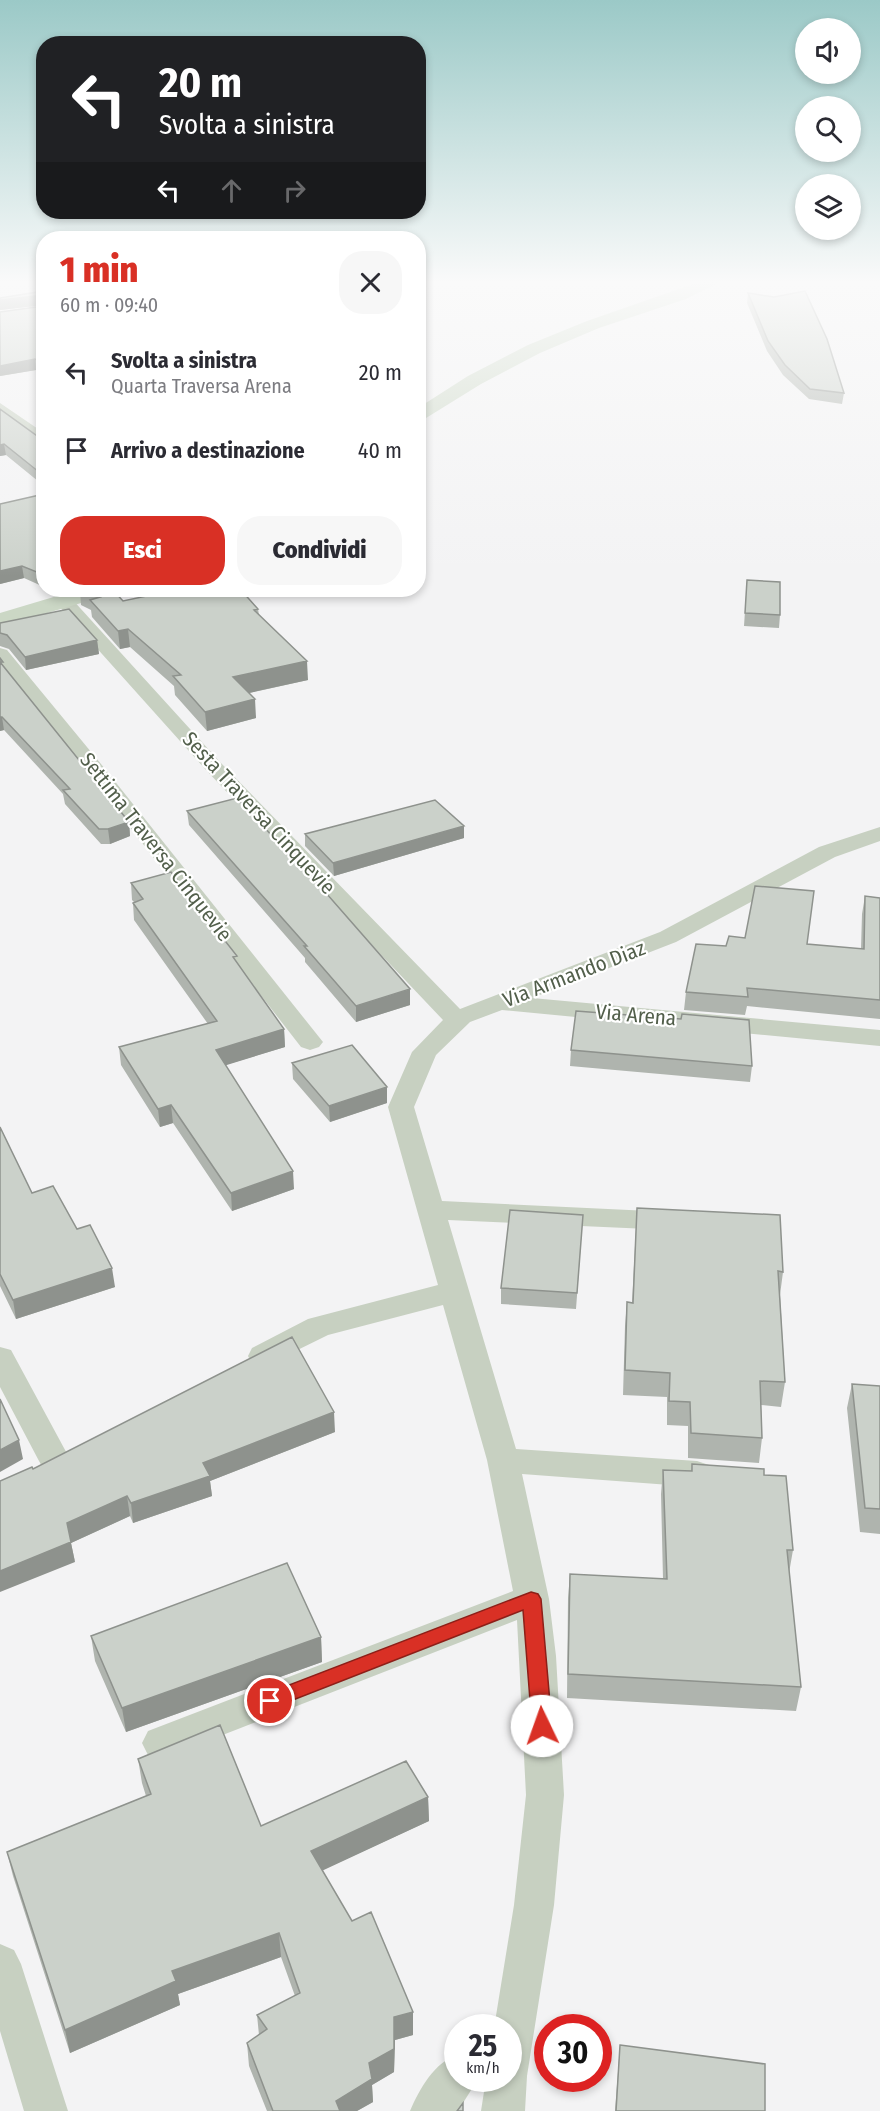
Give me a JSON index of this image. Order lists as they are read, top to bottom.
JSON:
{
  "streets": {
    "street": [
      "Sesta Traversa Cinquevie",
      "Settima Traversa Cinquevie",
      "Via Armando Diaz",
      "Via Arena"
    ]
  },
  "crossings": [
    ["Sesta Traversa Cinquevie", "Via Armando Diaz"],
    ["Via Armando Diaz", "Via Arena"]
  ],
  "page": {
    "turn": ["20 m", "Svolta a sinistra"],
    "heading": ["1 min", "60 m · 09:40"],
    "list": [
      {
        "name": "Svolta a sinistra",
        "note": "Quarta Traversa Arena",
        "value": "20 m"
      },
      {
        "name": "Arrivo a destinazione",
        "value": "40 m"
      }
    ],
    "buttons": ["Esci", "Condividi"],
    "speed": "25 km/h",
    "limit": "30"
  }
}
